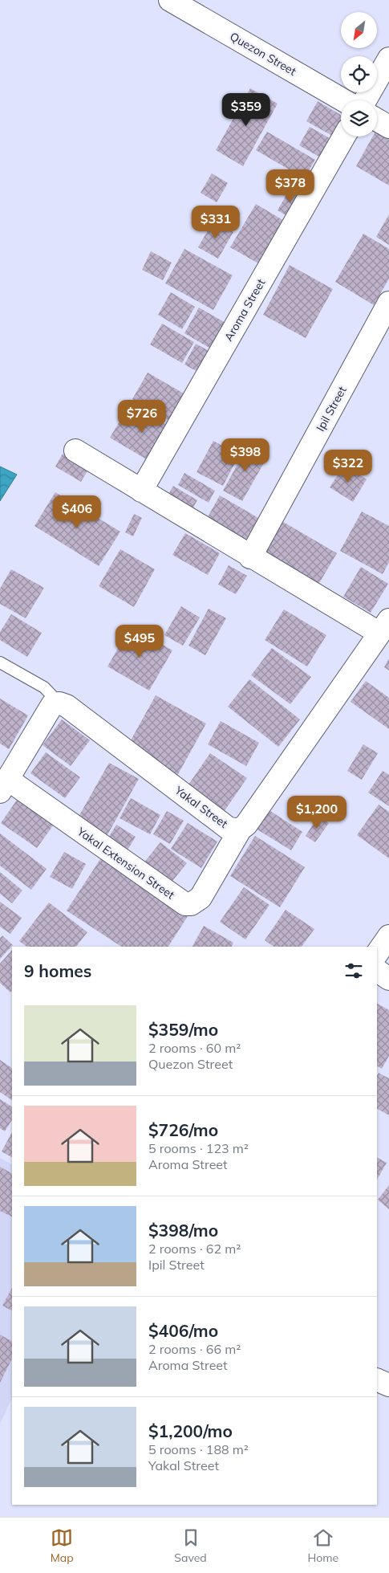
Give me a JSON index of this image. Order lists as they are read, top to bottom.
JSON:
{
  "streets": {
    "street": [
      "Quezon Street",
      "Aroma Street",
      "Ipil Street",
      "Yakal Street",
      "Yakal Extension Street"
    ]
  },
  "crossings": [
    ["Yakal Street", "Yakal Extension Street"]
  ],
  "north": "bottom left",
  "page": {
    "price": [
      "$359",
      "$378",
      "$331",
      "$726",
      "$398",
      "$322",
      "$406",
      "$495",
      "$1,200"
    ],
    "heading": "9 homes",
    "list": [
      {
        "name": "$359/mo",
        "note": "2 rooms · 60 m² · Quezon Street"
      },
      {
        "name": "$726/mo",
        "note": "5 rooms · 123 m² · Aroma Street"
      },
      {
        "name": "$398/mo",
        "note": "2 rooms · 62 m² · Ipil Street"
      },
      {
        "name": "$406/mo",
        "note": "2 rooms · 66 m² · Aroma Street"
      },
      {
        "name": "$1,200/mo",
        "note": "5 rooms · 188 m² · Yakal Street"
      }
    ],
    "tabs": ["Map", "Saved", "Home"]
  }
}
